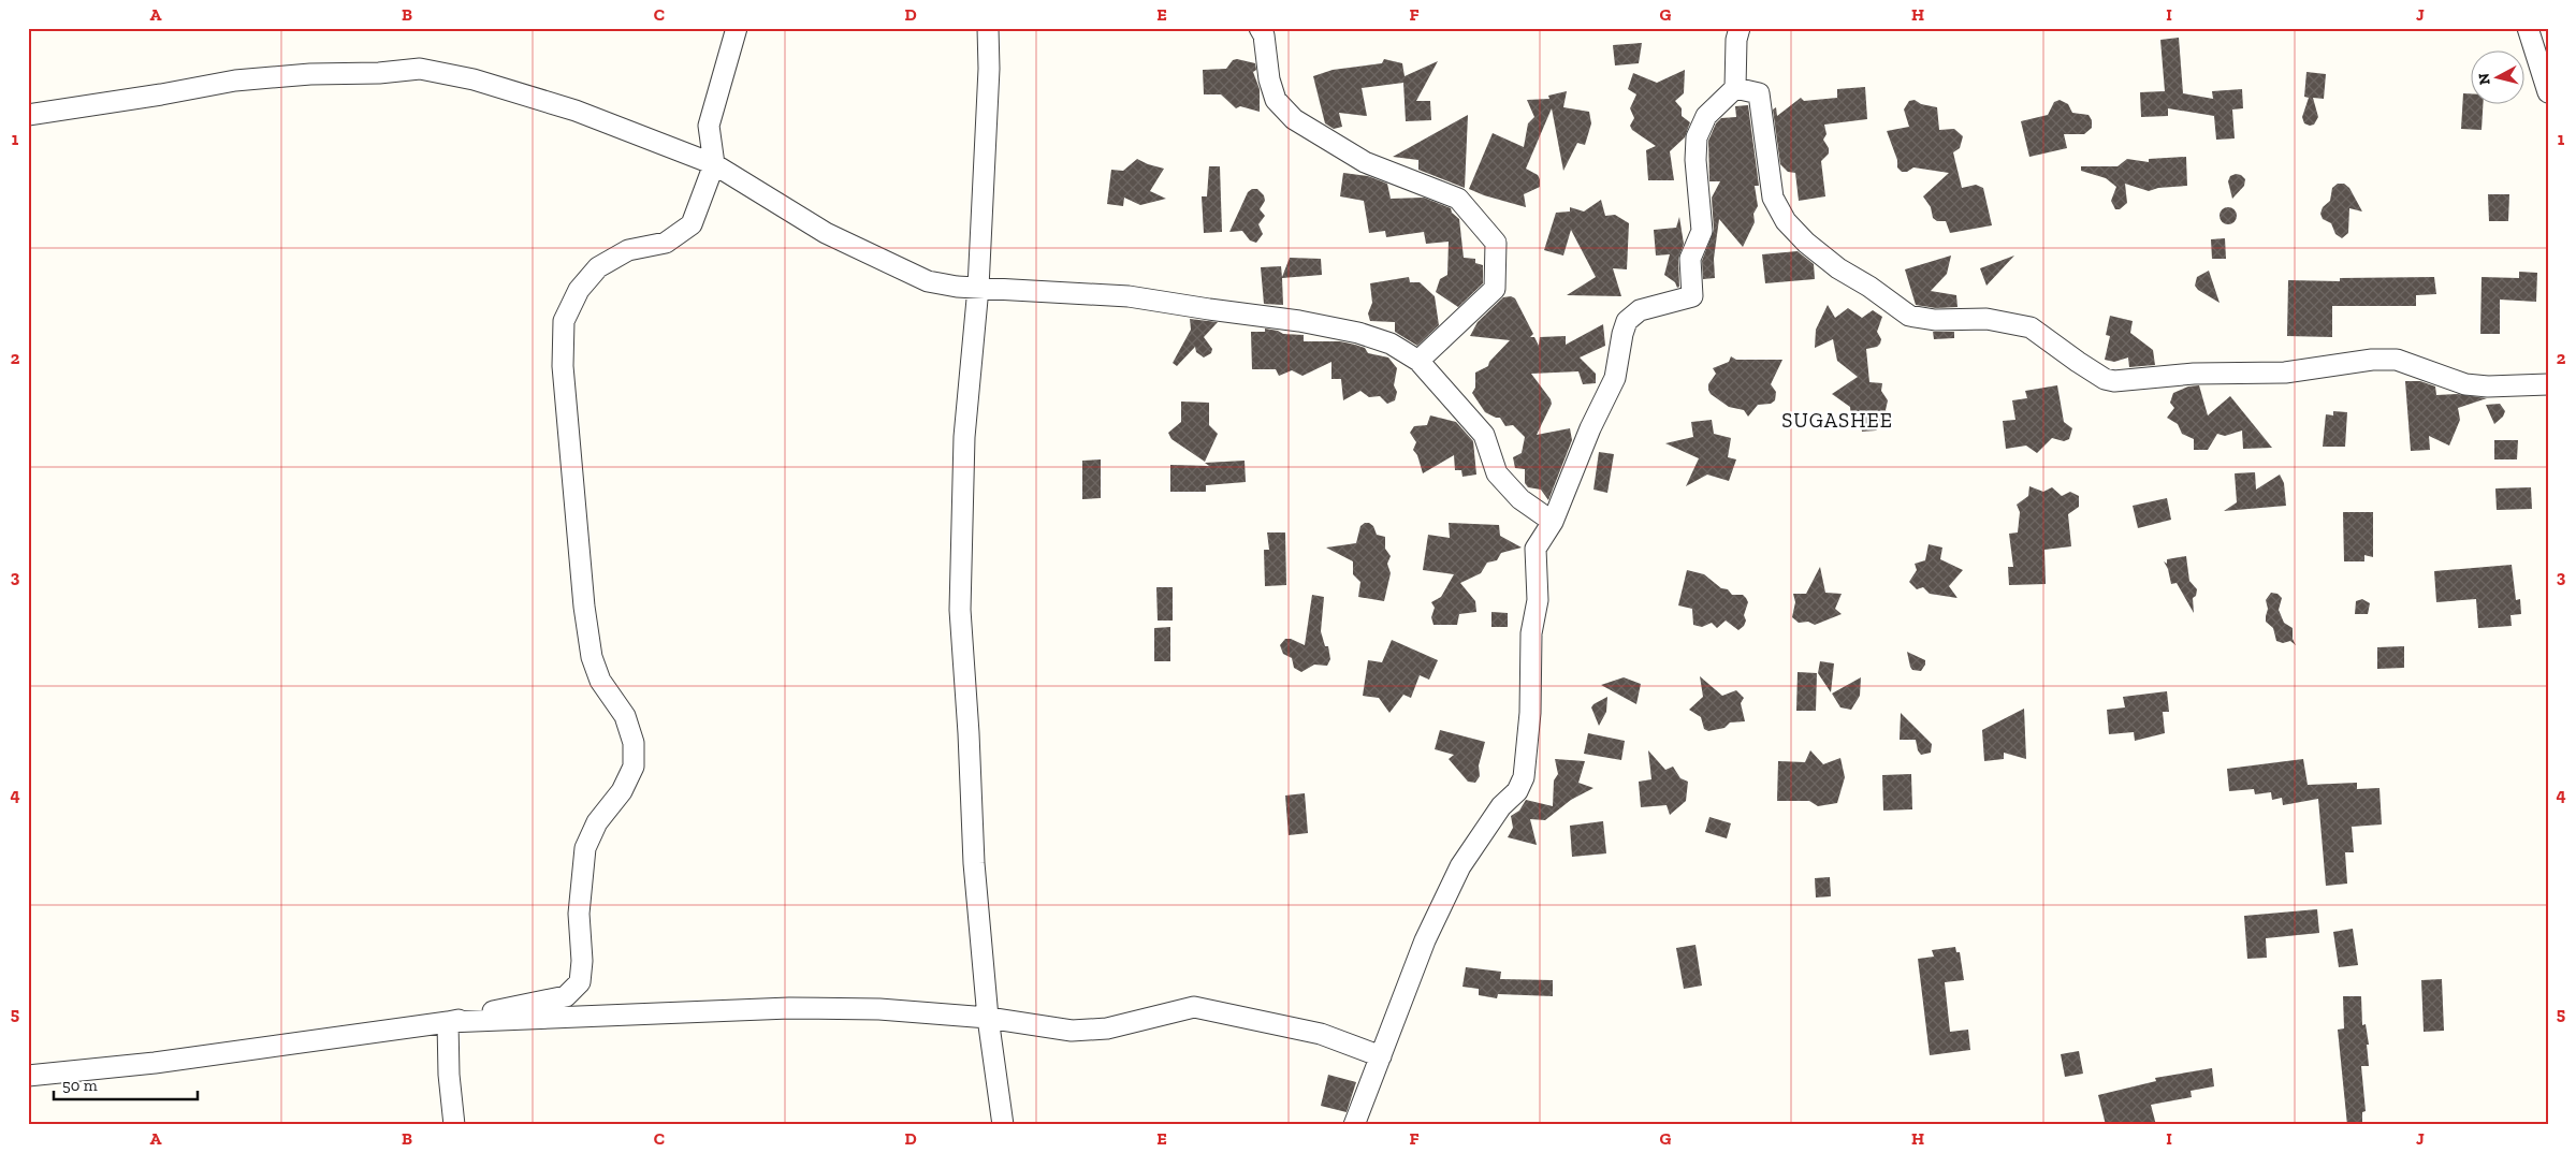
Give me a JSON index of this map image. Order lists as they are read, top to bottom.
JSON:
{
  "districts": ["SUGASHEE"],
  "scale_bar": "50 m",
  "north": "left",
  "grid": {
    "columns": [
      "A",
      "B",
      "C",
      "D",
      "E",
      "F",
      "G",
      "H",
      "I",
      "J"
    ],
    "rows": [
      "1",
      "2",
      "3",
      "4",
      "5"
    ]
  }
}
